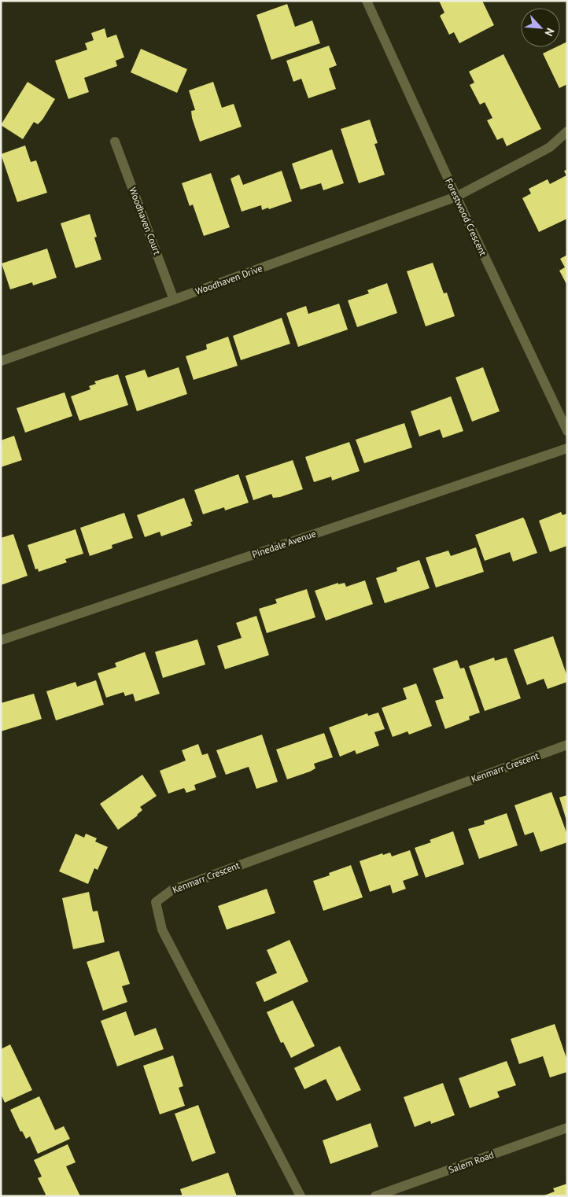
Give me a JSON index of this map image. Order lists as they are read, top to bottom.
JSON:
{
  "streets": {
    "street": [
      "Forestwood Crescent",
      "Woodhaven Court",
      "Woodhaven Drive",
      "Pinedale Avenue",
      "Kenmarr Crescent",
      "Salem Road"
    ]
  },
  "crossings": [
    ["Forestwood Crescent", "Woodhaven Drive"],
    ["Woodhaven Court", "Woodhaven Drive"]
  ],
  "north": "bottom right"
}
